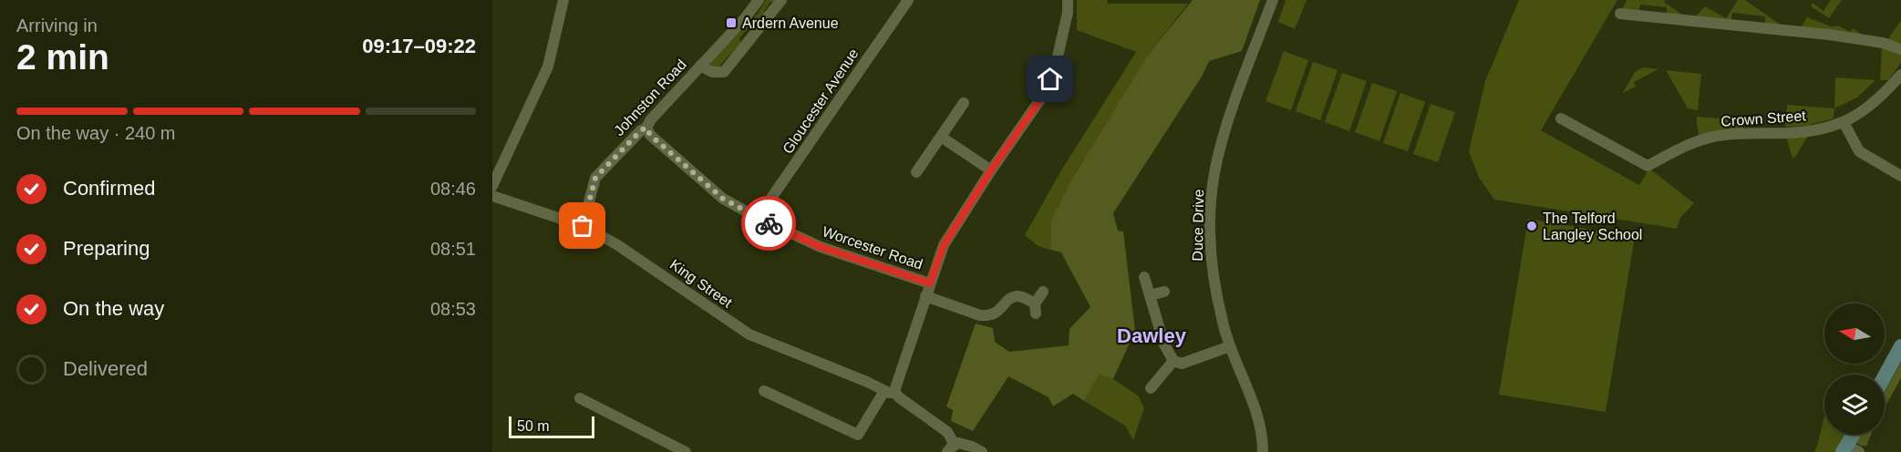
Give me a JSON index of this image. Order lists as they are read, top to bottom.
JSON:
{
  "streets": {
    "street": [
      "Johnston Road",
      "Gloucester Avenue",
      "Crown Street",
      "Duce Drive",
      "Worcester Road",
      "King Street"
    ]
  },
  "crossings": [
    ["Johnston Road", "Worcester Road"],
    ["Johnston Road", "King Street"],
    ["Gloucester Avenue", "Worcester Road"]
  ],
  "districts": ["Dawley"],
  "places": {
    "transit": ["Ardern Avenue"],
    "other": ["The Telford Langley School"]
  },
  "scale_bar": "50 m",
  "north": "left",
  "page": {
    "heading": ["2 min", "Arriving in", "09:17–09:22"],
    "bar": "On the way · 240 m",
    "list": [
      ["Confirmed", "08:46"],
      ["Preparing", "08:51"],
      ["On the way", "08:53"],
      "Delivered"
    ],
    "scale": "50 m"
  }
}
